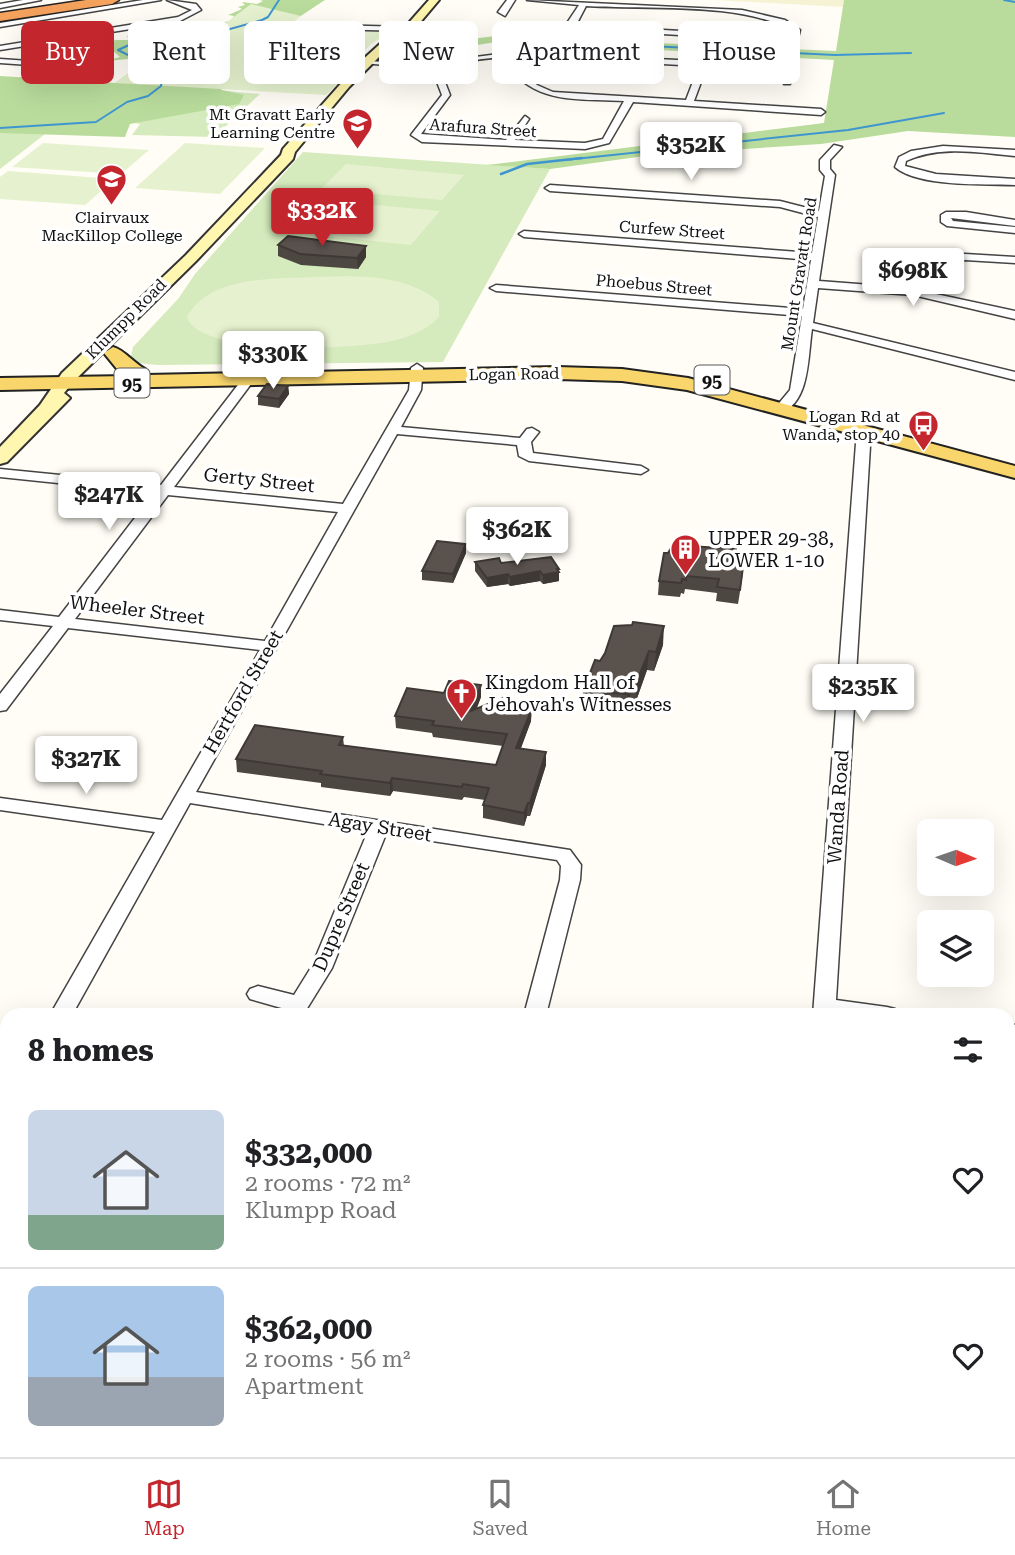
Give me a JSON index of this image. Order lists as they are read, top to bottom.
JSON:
{
  "streets": {
    "main road": ["Klumpp Road", "Logan Road", "95"],
    "street": [
      "Arafura Street",
      "Curfew Street",
      "Mount Gravatt Road",
      "Phoebus Street",
      "Gerty Street",
      "Wheeler Street",
      "Hertford Street",
      "Wanda Road",
      "Agay Street",
      "Dupre Street"
    ]
  },
  "crossings": [
    ["Curfew Street", "Mount Gravatt Road"],
    ["Mount Gravatt Road", "Phoebus Street"],
    ["Mount Gravatt Road", "Logan Road"],
    ["Klumpp Road", "Logan Road"],
    ["Logan Road", "Hertford Street"],
    ["Logan Road", "Wanda Road"],
    ["Gerty Street", "Hertford Street"],
    ["Wheeler Street", "Hertford Street"],
    ["Hertford Street", "Agay Street"],
    ["Agay Street", "Dupre Street"]
  ],
  "places": {
    "school or university": ["Mt Gravatt Early Learning Centre", "Clairvaux MacKillop College"],
    "bus stop": ["Logan Rd at Wanda, stop 40"],
    "building": ["UPPER 29-38, LOWER 1-10"],
    "church": ["Kingdom Hall of Jehovah's Witnesses"]
  },
  "north": "right",
  "page": {
    "chip": [
      "Buy",
      "Rent",
      "Filters",
      "New",
      "Apartment",
      "House"
    ],
    "price": [
      "$352K",
      "$332K",
      "$698K",
      "$330K",
      "$247K",
      "$362K",
      "$235K",
      "$327K"
    ],
    "heading": "8 homes",
    "list": [
      {
        "name": "$332,000",
        "note": "2 rooms · 72 m² · Klumpp Road"
      },
      {
        "name": "$362,000",
        "note": "2 rooms · 56 m² · Apartment"
      }
    ],
    "tabs": ["Map", "Saved", "Home"]
  }
}
